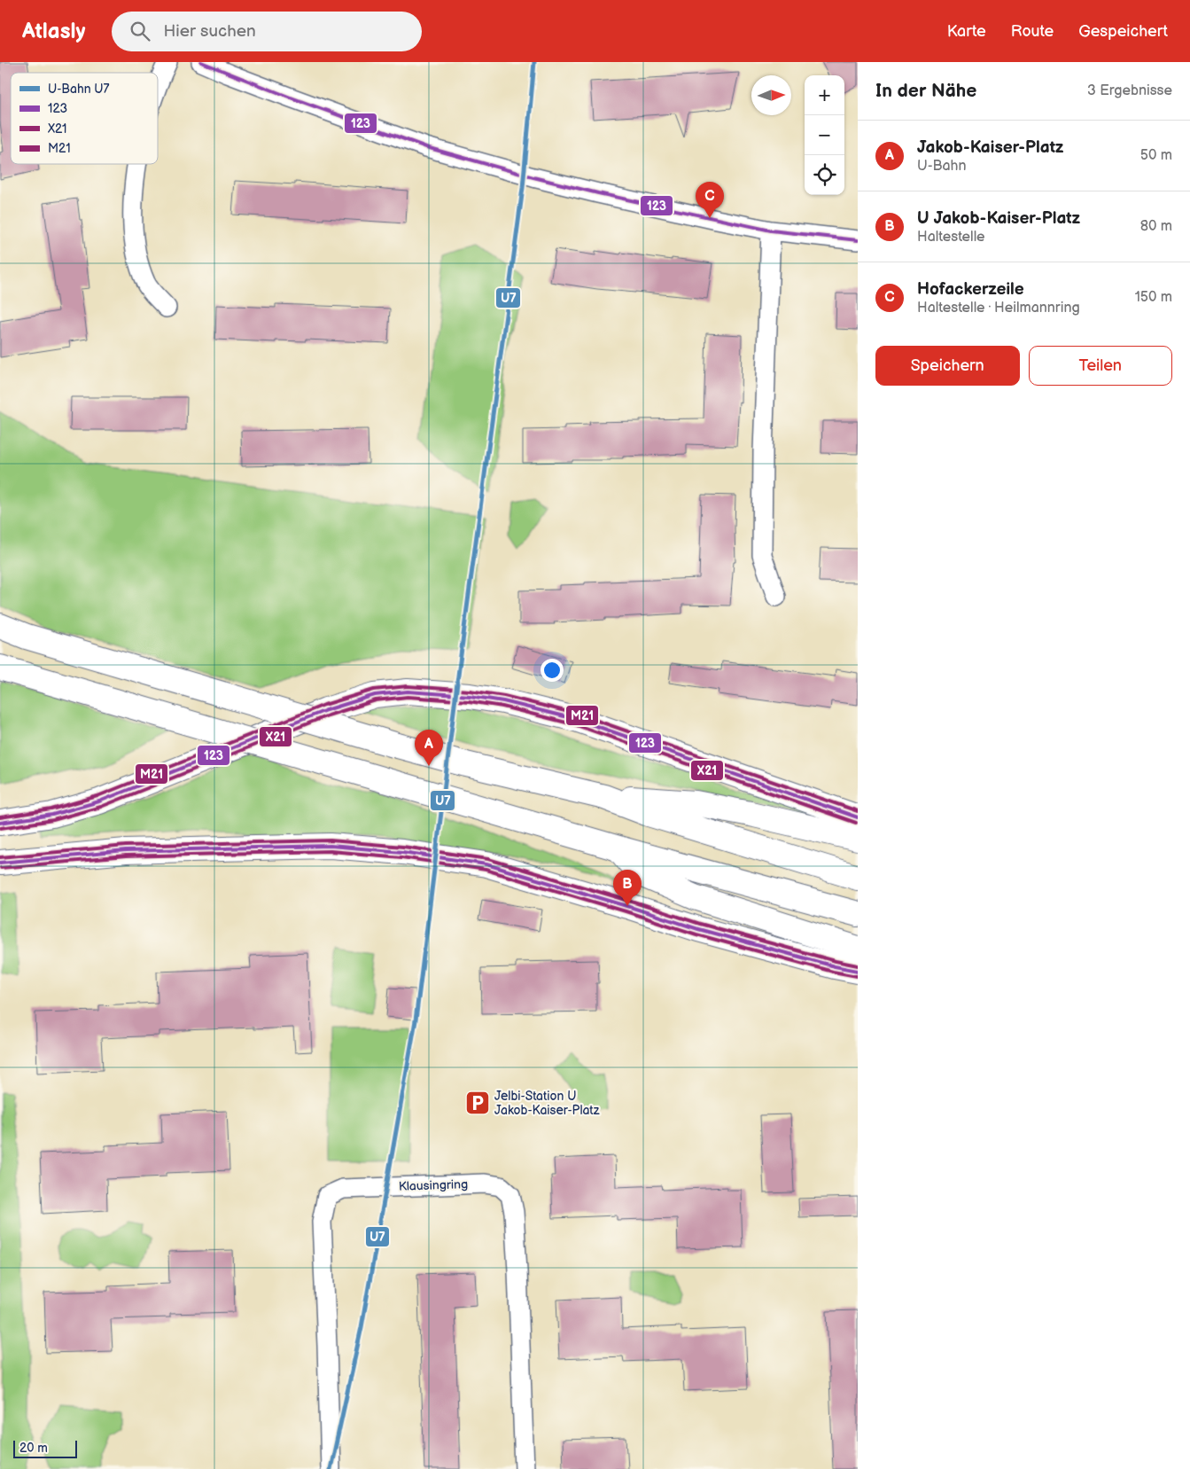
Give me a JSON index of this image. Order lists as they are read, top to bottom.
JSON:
{
  "streets": {
    "street": ["Klausingring"]
  },
  "places": {
    "parking": ["Jelbi-Station U Jakob-Kaiser-Platz"]
  },
  "lines": [
    "metro line U7",
    "transit line 123",
    "transit line M21",
    "transit line X21"
  ],
  "legend": [
    "U-Bahn U7",
    "123",
    "X21",
    "M21"
  ],
  "scale_bar": "20 m",
  "north": "right",
  "page": {
    "header": "Atlasly",
    "search": "Hier suchen",
    "nav": ["Karte", "Route", "Gespeichert"],
    "heading": ["In der Nähe", "3 Ergebnisse"],
    "map_buttons": ["+", "−"],
    "list": [
      {
        "mark": "A",
        "name": "Jakob-Kaiser-Platz",
        "note": "U-Bahn",
        "value": "50 m"
      },
      {
        "mark": "B",
        "name": "U Jakob-Kaiser-Platz",
        "note": "Haltestelle",
        "value": "80 m"
      },
      {
        "mark": "C",
        "name": "Hofackerzeile",
        "note": "Haltestelle · Heilmannring",
        "value": "150 m"
      }
    ],
    "pins": ["C", "A", "B"],
    "buttons": ["Speichern", "Teilen"],
    "scale": "20 m"
  }
}
